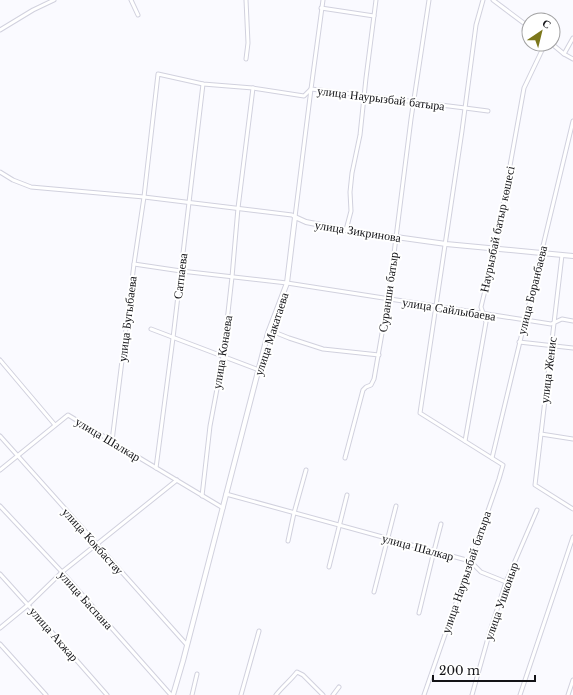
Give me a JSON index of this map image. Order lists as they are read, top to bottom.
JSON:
{
  "streets": {
    "street": [
      "улица Наурызбай батыра",
      "Наурызбай батыр көшесі",
      "улица Зикринова",
      "Сатпаева",
      "улица Боранбаева",
      "Суранши батыр",
      "улица Сайлыбаева",
      "улица Бугыбаева",
      "улица Макатаева",
      "улица Конаева",
      "улица Женис",
      "улица Шалкар",
      "улица Кокбастау",
      "улица Баспана",
      "улица Ушконыр",
      "улица Акжар"
    ]
  },
  "crossings": [
    ["улица Наурызбай батыра", "Сатпаева"],
    ["улица Наурызбай батыра", "улица Боранбаева"],
    ["улица Наурызбай батыра", "Суранши батыр"],
    ["улица Наурызбай батыра", "улица Бугыбаева"],
    ["улица Наурызбай батыра", "улица Макатаева"],
    ["улица Наурызбай батыра", "улица Конаева"],
    ["улица Наурызбай батыра", "улица Шалкар"],
    ["Наурызбай батыр көшесі", "улица Зикринова"],
    ["Наурызбай батыр көшесі", "улица Сайлыбаева"],
    ["улица Зикринова", "Сатпаева"],
    ["улица Зикринова", "улица Боранбаева"],
    ["улица Зикринова", "Суранши батыр"],
    ["улица Зикринова", "улица Бугыбаева"],
    ["улица Зикринова", "улица Макатаева"],
    ["улица Зикринова", "улица Конаева"],
    ["улица Зикринова", "улица Женис"],
    ["Сатпаева", "улица Сайлыбаева"],
    ["Сатпаева", "улица Шалкар"],
    ["улица Боранбаева", "улица Сайлыбаева"],
    ["Суранши батыр", "улица Сайлыбаева"],
    ["улица Сайлыбаева", "улица Бугыбаева"],
    ["улица Сайлыбаева", "улица Макатаева"],
    ["улица Сайлыбаева", "улица Конаева"],
    ["улица Сайлыбаева", "улица Женис"],
    ["улица Бугыбаева", "улица Шалкар"],
    ["улица Макатаева", "улица Шалкар"],
    ["улица Макатаева", "улица Кокбастау"],
    ["улица Макатаева", "улица Баспана"],
    ["улица Конаева", "улица Шалкар"],
    ["улица Шалкар", "улица Кокбастау"]
  ],
  "scale_bar": "200 m",
  "north": "top right"
}
